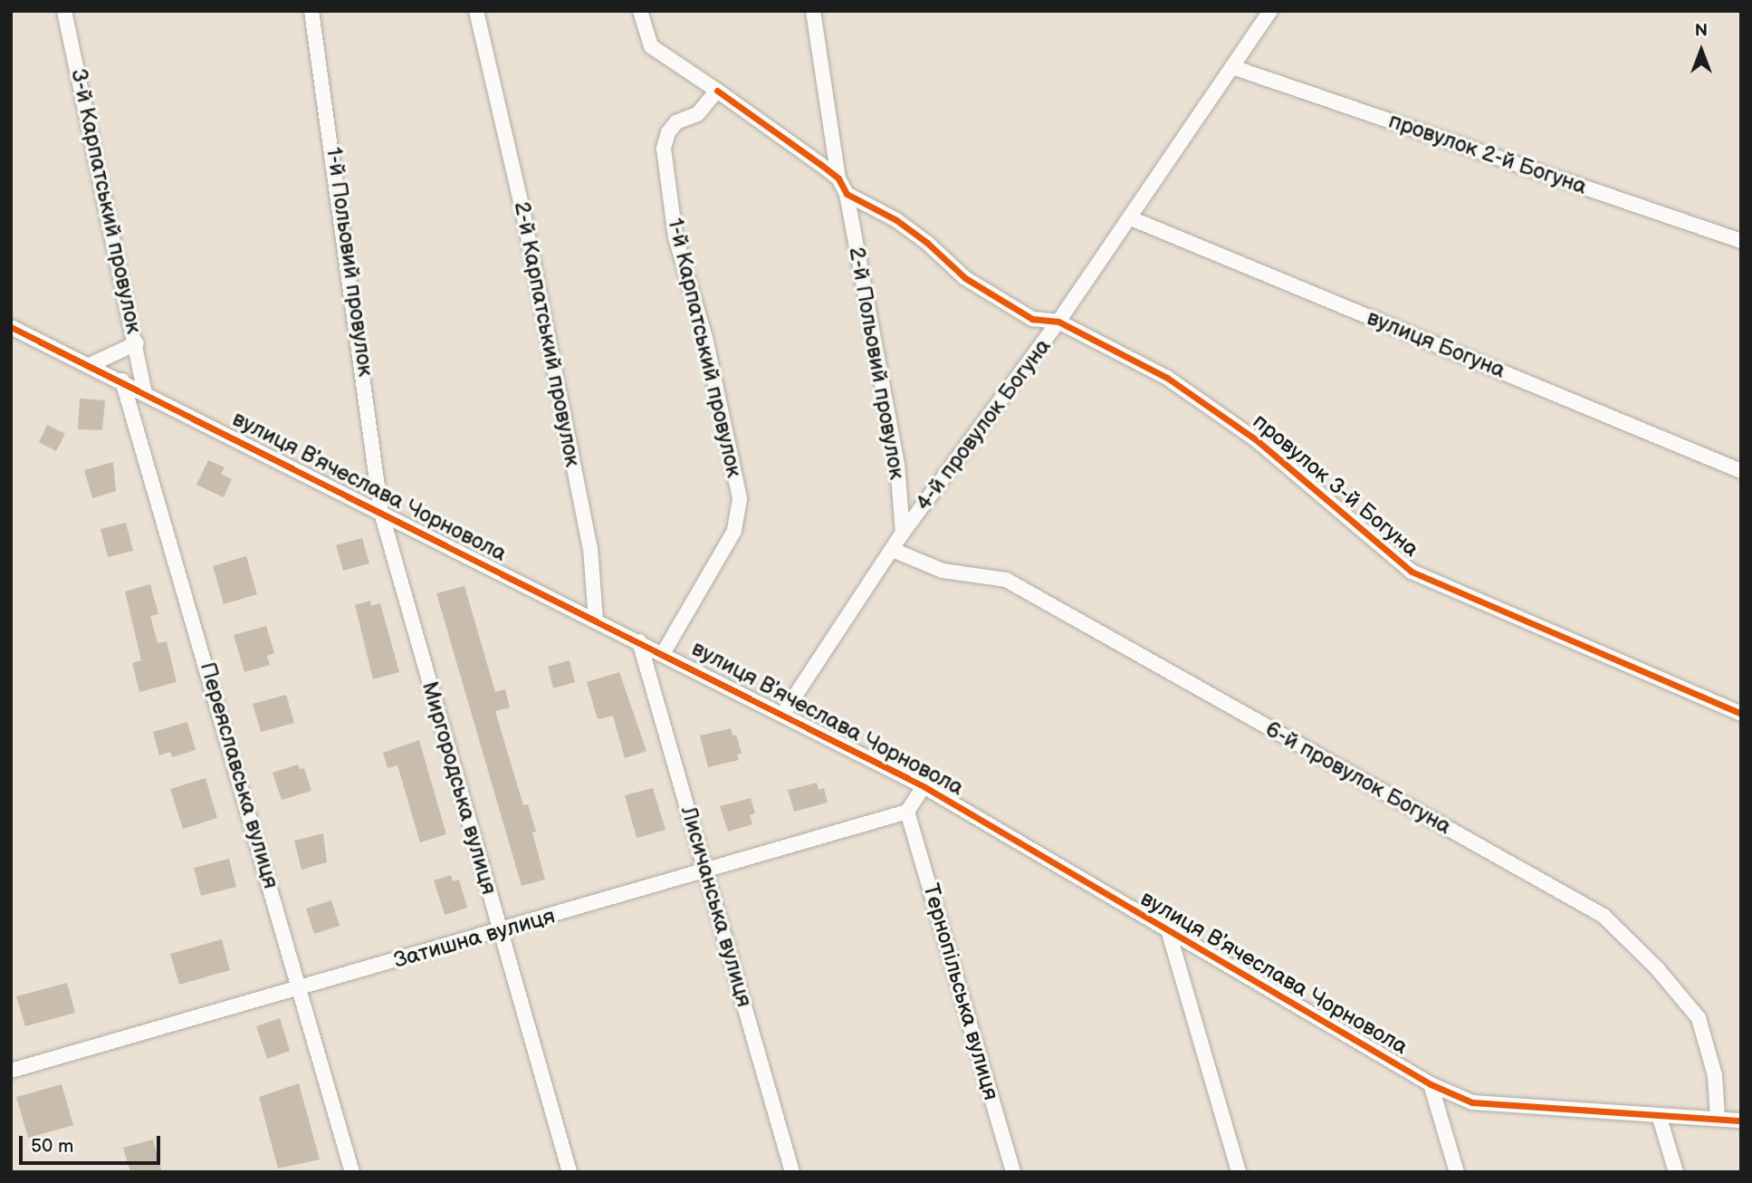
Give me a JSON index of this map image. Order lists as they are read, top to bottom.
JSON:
{
  "streets": {
    "street": [
      "провулок 2-й Богуна",
      "3-й Карпатський провулок",
      "1-й Польовий провулок",
      "2-й Карпатський провулок",
      "вулиця Богуна",
      "1-й Карпатський провулок",
      "2-й Польовий провулок",
      "4-й провулок Богуна",
      "провулок 3-й Богуна",
      "вулиця Вʼячеслава Чорновола",
      "Переяславська вулиця",
      "6-й провулок Богуна",
      "Миргородська вулиця",
      "Лисичанська вулиця",
      "Затишна вулиця",
      "Тернопільська вулиця"
    ]
  },
  "crossings": [
    ["провулок 2-й Богуна", "4-й провулок Богуна"],
    ["3-й Карпатський провулок", "вулиця Вʼячеслава Чорновола"],
    ["1-й Польовий провулок", "вулиця Вʼячеслава Чорновола"],
    ["1-й Польовий провулок", "Миргородська вулиця"],
    ["2-й Карпатський провулок", "вулиця Вʼячеслава Чорновола"],
    ["вулиця Богуна", "4-й провулок Богуна"],
    ["1-й Карпатський провулок", "вулиця Вʼячеслава Чорновола"],
    ["2-й Польовий провулок", "4-й провулок Богуна"],
    ["2-й Польовий провулок", "провулок 3-й Богуна"],
    ["4-й провулок Богуна", "провулок 3-й Богуна"],
    ["4-й провулок Богуна", "вулиця Вʼячеслава Чорновола"],
    ["4-й провулок Богуна", "6-й провулок Богуна"],
    ["вулиця Вʼячеслава Чорновола", "Переяславська вулиця"],
    ["вулиця Вʼячеслава Чорновола", "6-й провулок Богуна"],
    ["вулиця Вʼячеслава Чорновола", "Миргородська вулиця"],
    ["вулиця Вʼячеслава Чорновола", "Лисичанська вулиця"],
    ["Переяславська вулиця", "Затишна вулиця"],
    ["Миргородська вулиця", "Затишна вулиця"],
    ["Лисичанська вулиця", "Затишна вулиця"],
    ["Затишна вулиця", "Тернопільська вулиця"]
  ],
  "scale_bar": "50 m",
  "north": "top"
}
